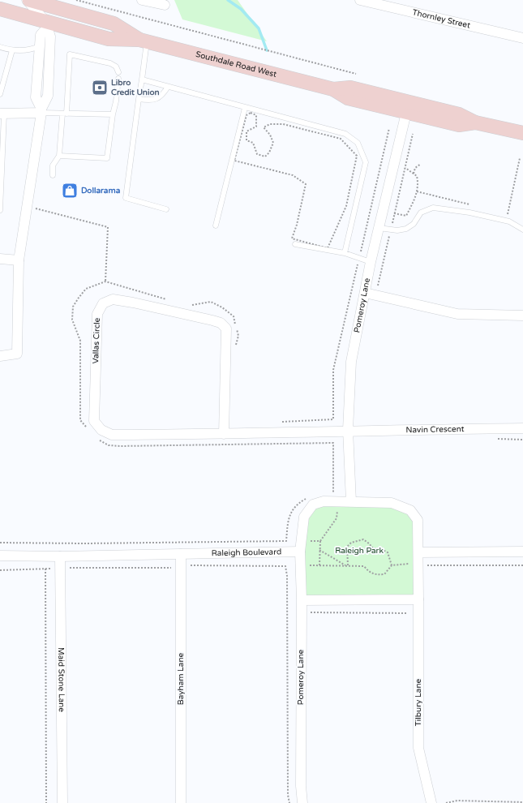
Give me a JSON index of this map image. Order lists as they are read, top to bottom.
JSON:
{
  "streets": {
    "main road": ["Southdale Road West"],
    "street": [
      "Thornley Street",
      "Pomeroy Lane",
      "Vallas Circle",
      "Navin Crescent",
      "Raleigh Boulevard",
      "Bayham Lane",
      "Maid Stone Lane",
      "Tilbury Lane"
    ]
  },
  "crossings": [
    ["Southdale Road West", "Pomeroy Lane"],
    ["Pomeroy Lane", "Vallas Circle"],
    ["Pomeroy Lane", "Navin Crescent"],
    ["Pomeroy Lane", "Raleigh Boulevard"],
    ["Vallas Circle", "Navin Crescent"],
    ["Raleigh Boulevard", "Bayham Lane"],
    ["Raleigh Boulevard", "Maid Stone Lane"]
  ],
  "parks": ["Raleigh Park"],
  "places": {
    "bank": ["Libro Credit Union"],
    "shop": ["Dollarama"]
  }
}
